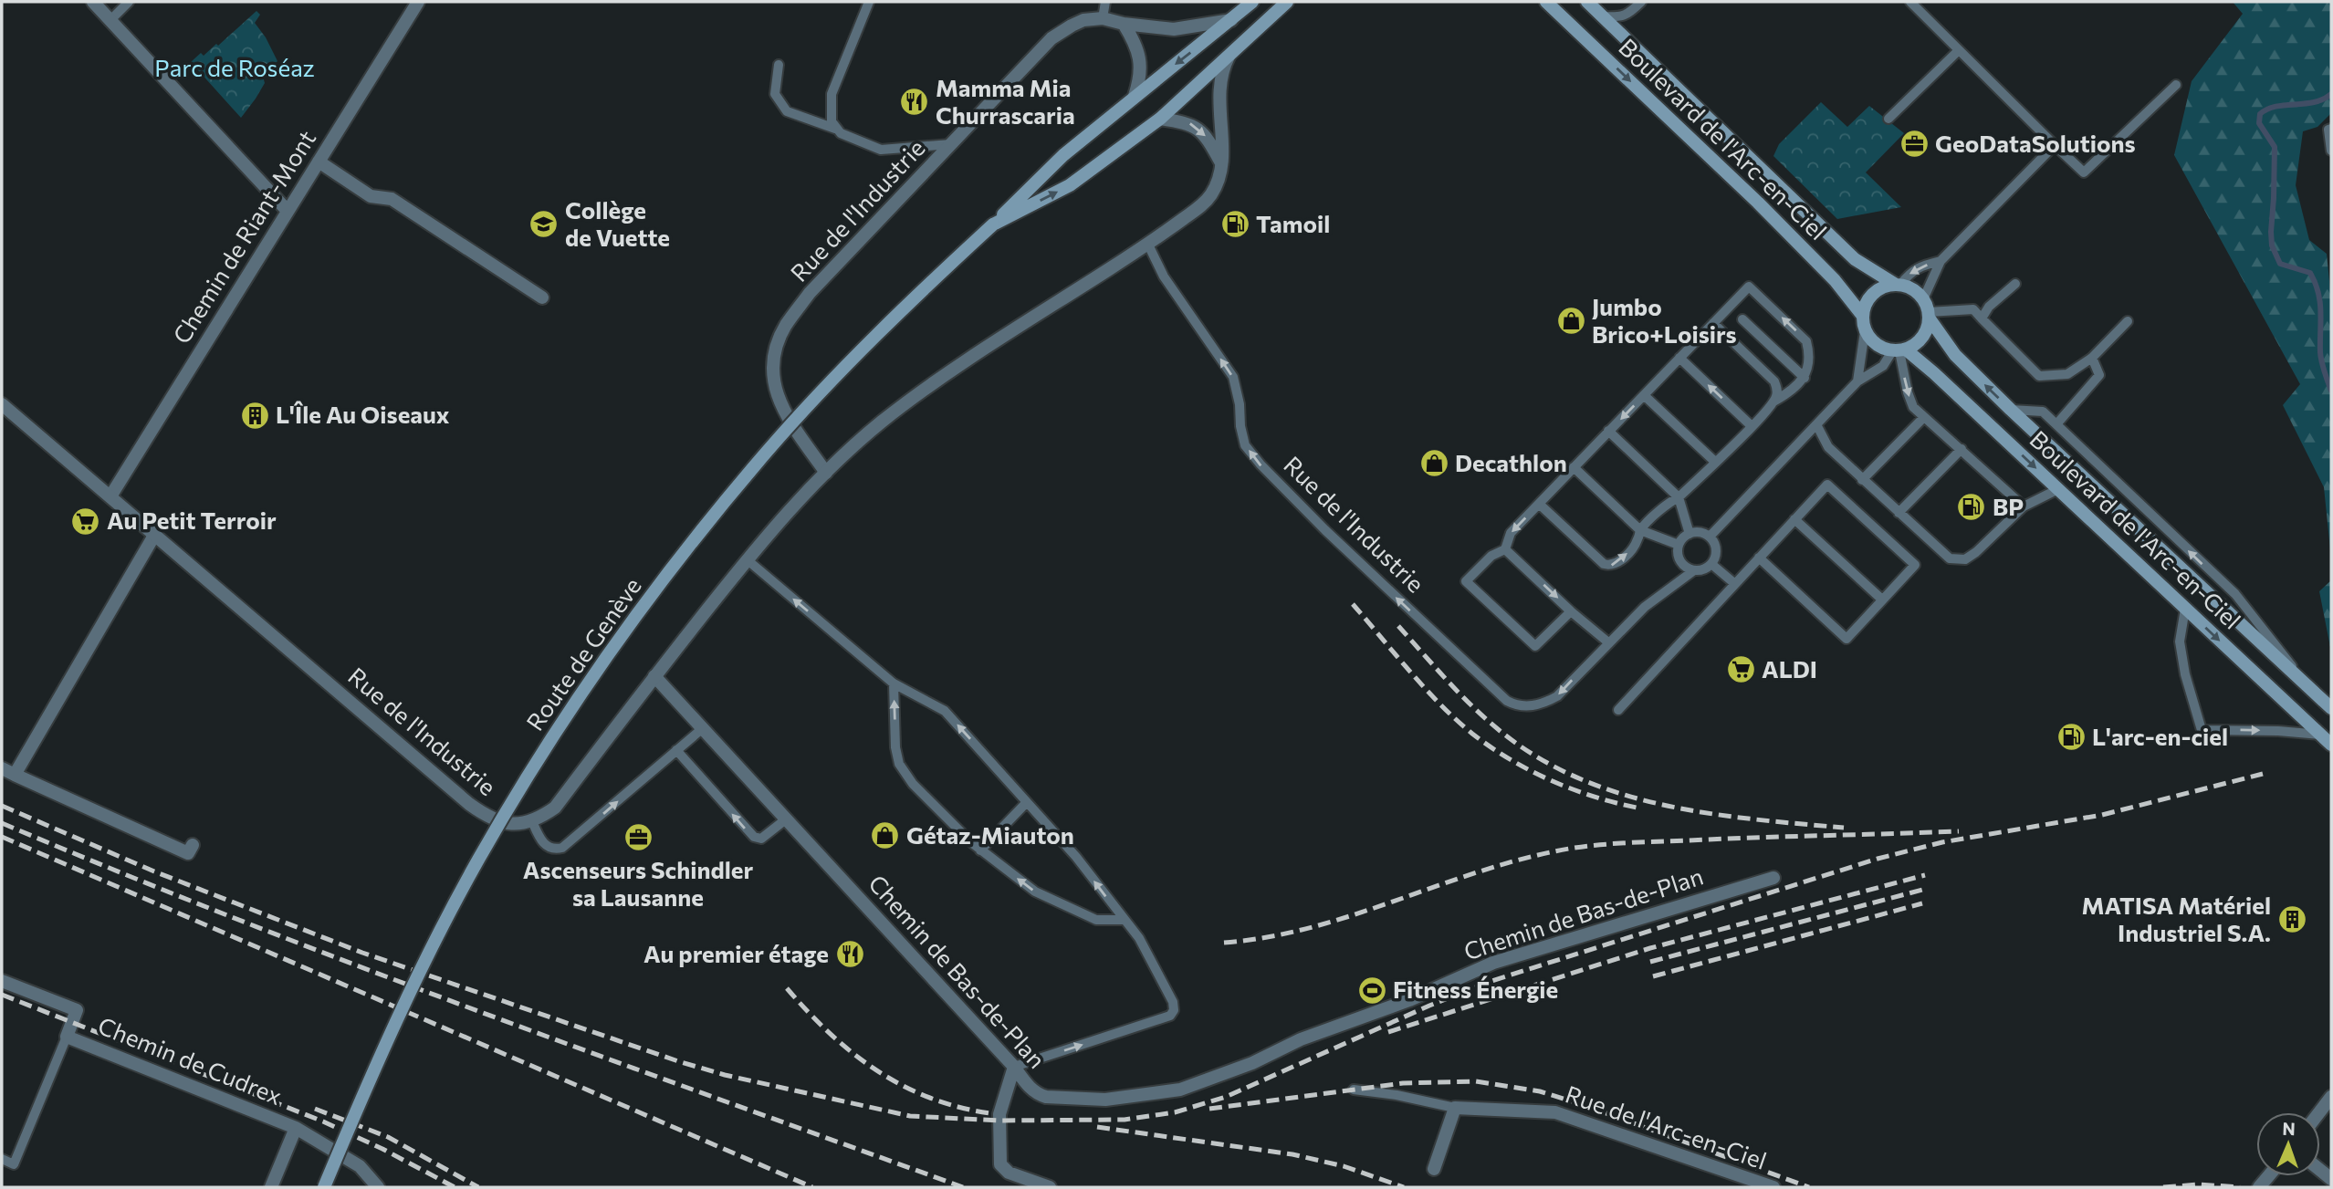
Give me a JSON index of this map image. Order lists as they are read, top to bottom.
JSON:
{
  "streets": {
    "main road": ["Boulevard de l'Arc-en-Ciel", "Route de Genève"],
    "street": [
      "Rue de l'Industrie",
      "Chemin de Riant-Mont",
      "Chemin de Bas-de-Plan",
      "Chemin de Cudrex",
      "Rue de l'Arc-en-Ciel"
    ]
  },
  "crossings": [
    ["Rue de l'Industrie", "Chemin de Riant-Mont"],
    ["Rue de l'Industrie", "Route de Genève"]
  ],
  "parks": ["Parc de Roséaz"],
  "places": {
    "restaurant": ["Mamma Mia Churrascaria", "Au premier étage"],
    "office": ["GeoDataSolutions", "Ascenseurs Schindler sa Lausanne"],
    "school or university": ["Collège de Vuette"],
    "fuel station": ["Tamoil", "BP", "L'arc-en-ciel"],
    "shop": ["Jumbo Brico+Loisirs", "Decathlon", "Gétaz-Miauton"],
    "building": ["L'Île Au Oiseaux", "MATISA Matériel Industriel S.A."],
    "supermarket": ["Au Petit Terroir", "ALDI"],
    "sports": ["Fitness Énergie"]
  },
  "north": "top"
}
